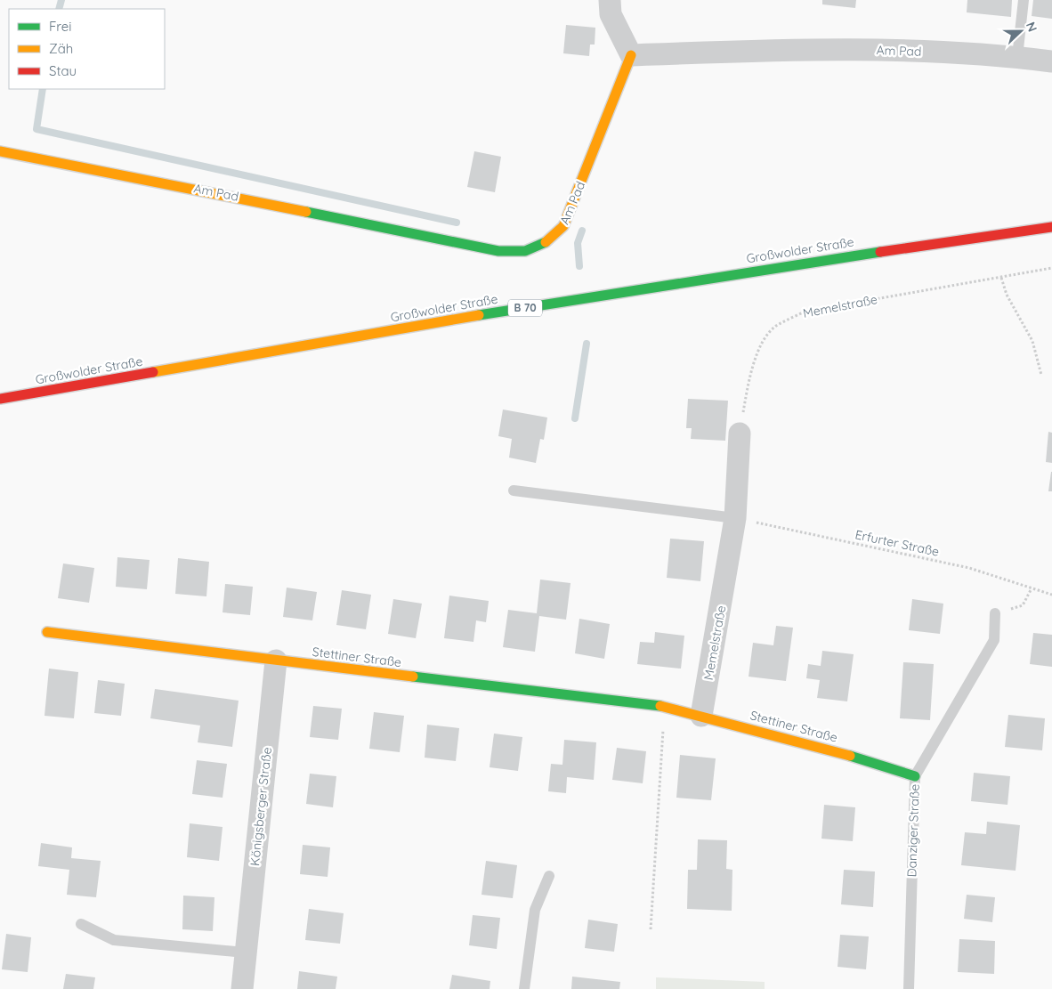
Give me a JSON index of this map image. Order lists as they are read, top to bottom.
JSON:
{
  "streets": {
    "street": [
      "Am Pad",
      "Großwolder Straße",
      "Memelstraße",
      "B 70",
      "Stettiner Straße",
      "Königsberger Straße"
    ],
    "lane": ["Danziger Straße"],
    "path": ["Erfurter Straße"]
  },
  "crossings": [
    ["Memelstraße", "Erfurter Straße"],
    ["Memelstraße", "Stettiner Straße"],
    ["Stettiner Straße", "Königsberger Straße"],
    ["Stettiner Straße", "Danziger Straße"]
  ],
  "legend": ["Frei", "Zäh", "Stau"],
  "north": "right"
}
